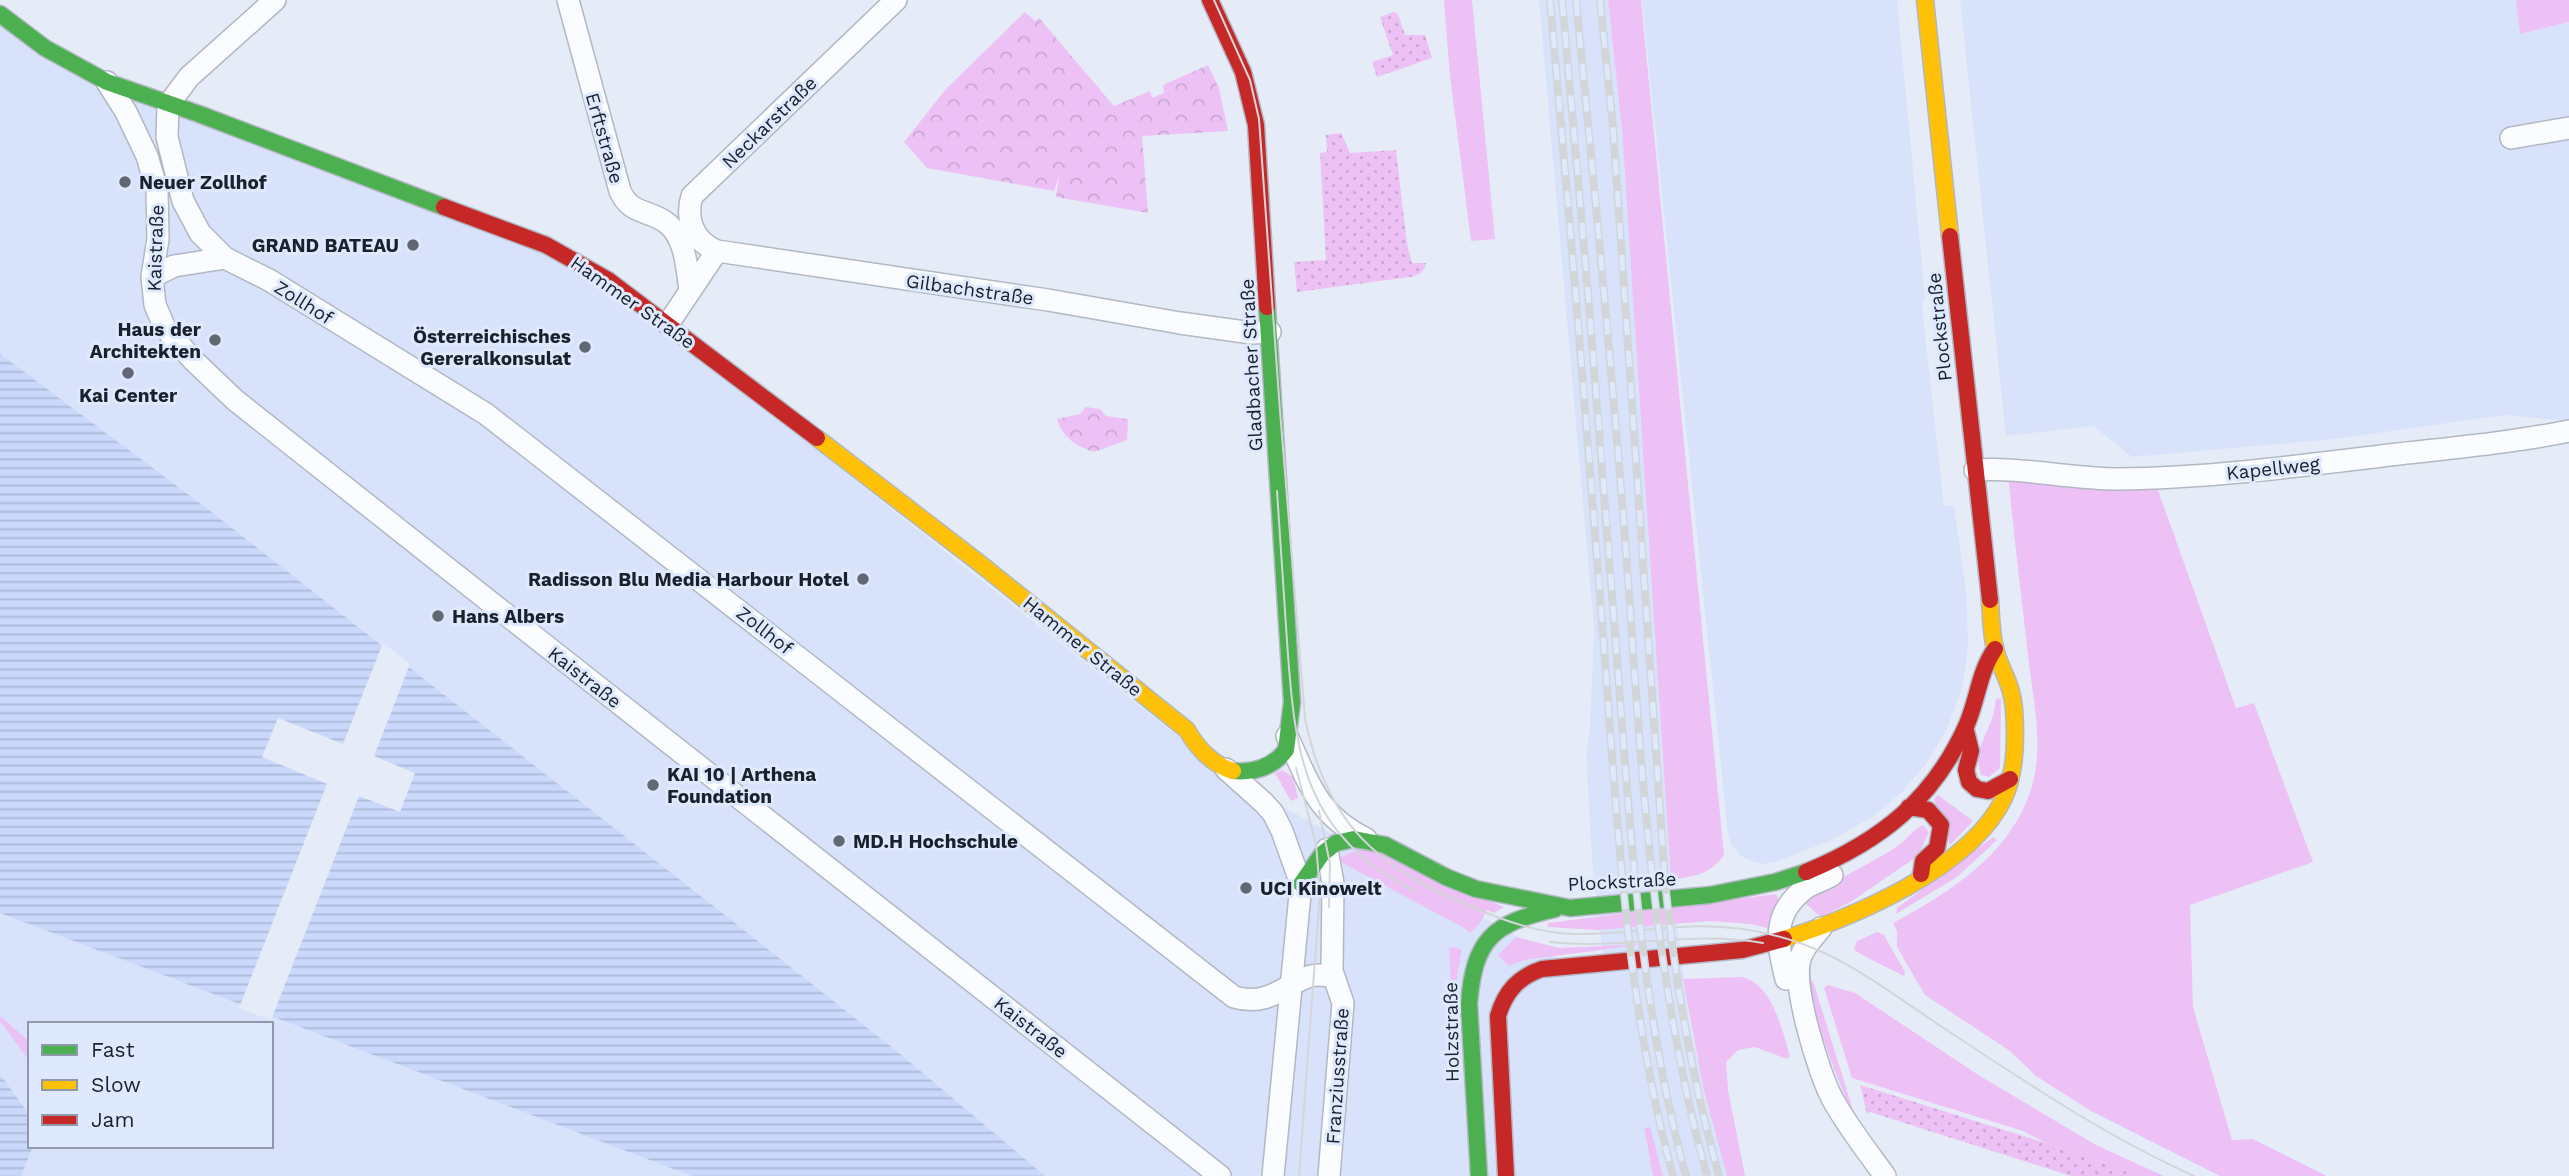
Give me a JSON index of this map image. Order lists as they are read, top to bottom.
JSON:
{
  "streets": {
    "main road": [
      "Hammer Straße",
      "Plockstraße",
      "Gladbacher Straße",
      "Holzstraße"
    ],
    "street": [
      "Neckarstraße",
      "Erftstraße",
      "Kaistraße",
      "Gilbachstraße",
      "Zollhof",
      "Kapellweg",
      "Franziusstraße"
    ]
  },
  "crossings": [
    ["Neckarstraße", "Gilbachstraße"],
    ["Kaistraße", "Hammer Straße"],
    ["Gilbachstraße", "Gladbacher Straße"],
    ["Zollhof", "Hammer Straße"],
    ["Plockstraße", "Kapellweg"],
    ["Plockstraße", "Holzstraße"],
    ["Plockstraße", "Franziusstraße"]
  ],
  "places": [
    "Neuer Zollhof",
    "GRAND BATEAU",
    "Haus der Architekten",
    "Österreichisches Gereralkonsulat",
    "Kai Center",
    "Radisson Blu Media Harbour Hotel",
    "Hans Albers",
    "KAI 10 | Arthena Foundation",
    "MD.H Hochschule",
    "UCI Kinowelt"
  ],
  "legend": ["Fast", "Slow", "Jam"]
}
